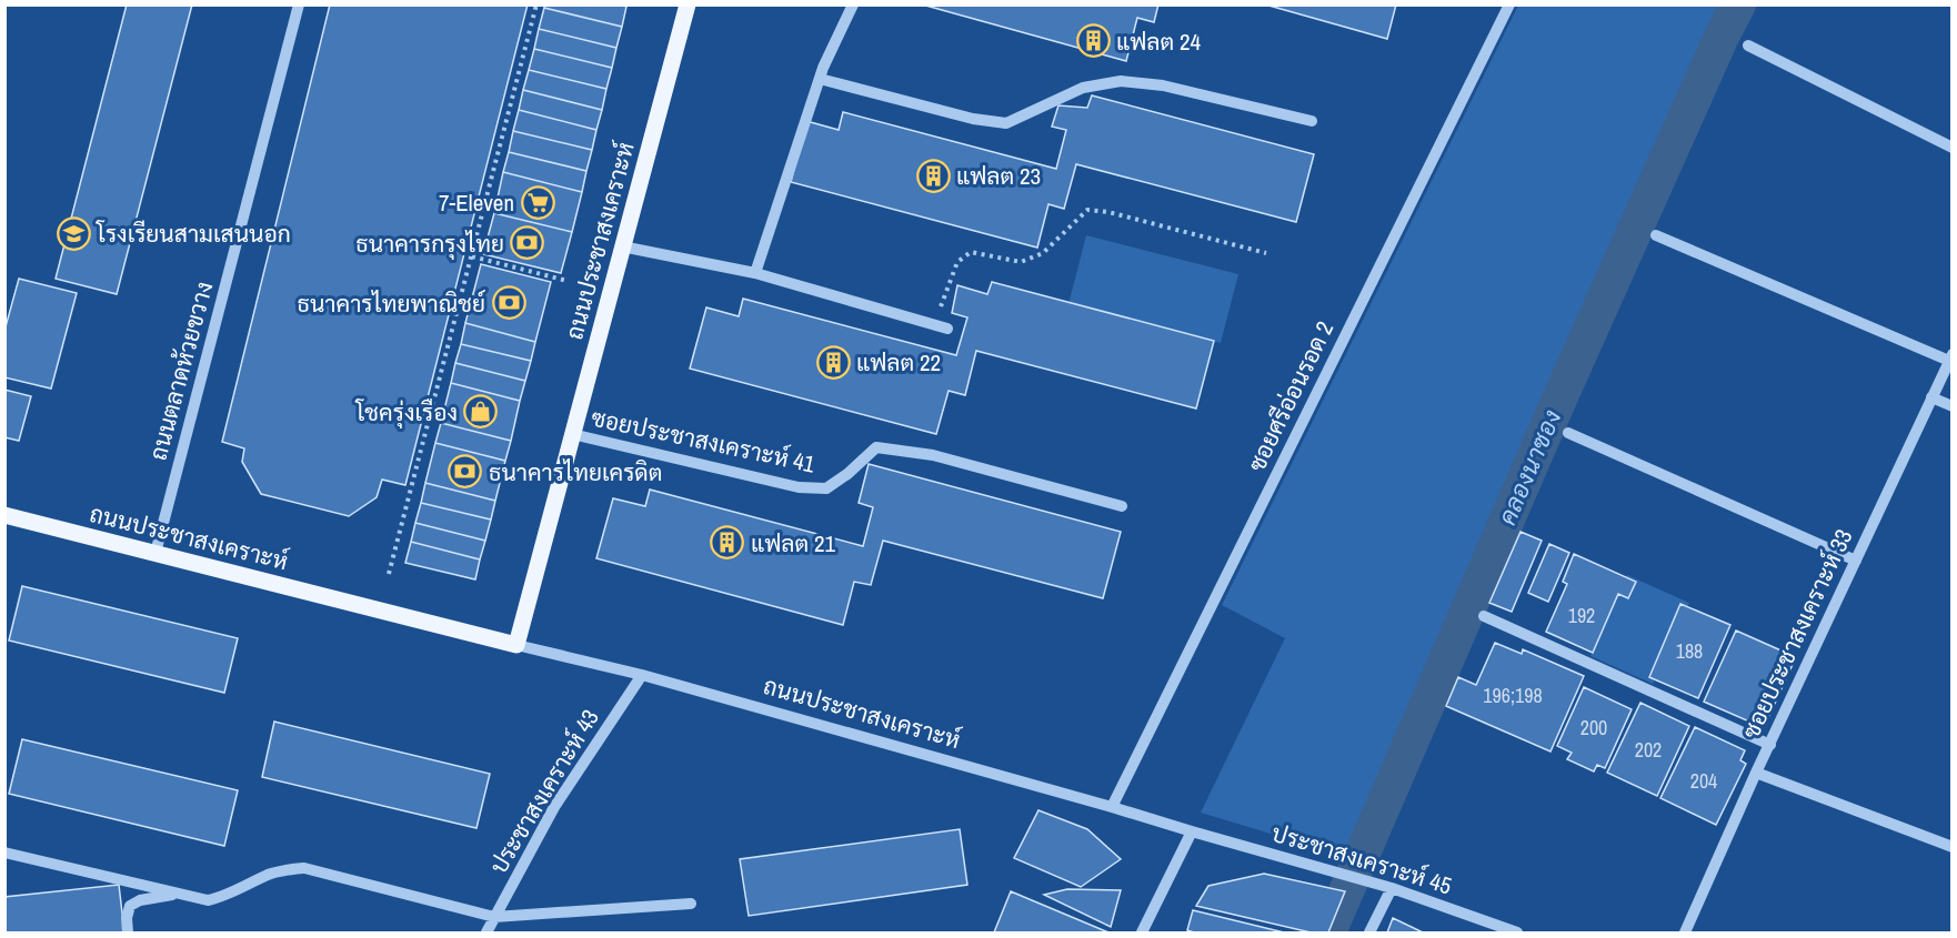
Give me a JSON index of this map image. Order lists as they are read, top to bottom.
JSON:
{
  "streets": {
    "main road": ["ถนนประชาสงเคราะห์"],
    "street": [
      "ถนนตลาดห้วยขวาง",
      "ซอยศรีอ่อนรอด 2",
      "ซอยประชาสงเคราะห์ 41",
      "ซอยประชาสงเคราะห์ 33",
      "ประชาสงเคราะห์ 43",
      "ประชาสงเคราะห์ 45"
    ]
  },
  "crossings": [
    ["ถนนประชาสงเคราะห์", "ถนนตลาดห้วยขวาง"],
    ["ถนนประชาสงเคราะห์", "ซอยศรีอ่อนรอด 2"],
    ["ถนนประชาสงเคราะห์", "ซอยประชาสงเคราะห์ 41"],
    ["ถนนประชาสงเคราะห์", "ประชาสงเคราะห์ 43"],
    ["ถนนประชาสงเคราะห์", "ประชาสงเคราะห์ 45"]
  ],
  "water": ["คลองนาซอง"],
  "places": {
    "building": [
      "แฟลต 24",
      "แฟลต 23",
      "แฟลต 22",
      "แฟลต 21"
    ],
    "supermarket": ["7-Eleven"],
    "school or university": ["โรงเรียนสามเสนนอก"],
    "bank": ["ธนาคารกรุงไทย", "ธนาคารไทยพาณิชย์", "ธนาคารไทยเครดิต"],
    "shop": ["โชครุ่งเรือง"]
  },
  "house_numbers": [
    "192",
    "188",
    "196;198",
    "200",
    "202",
    "204"
  ]
}
